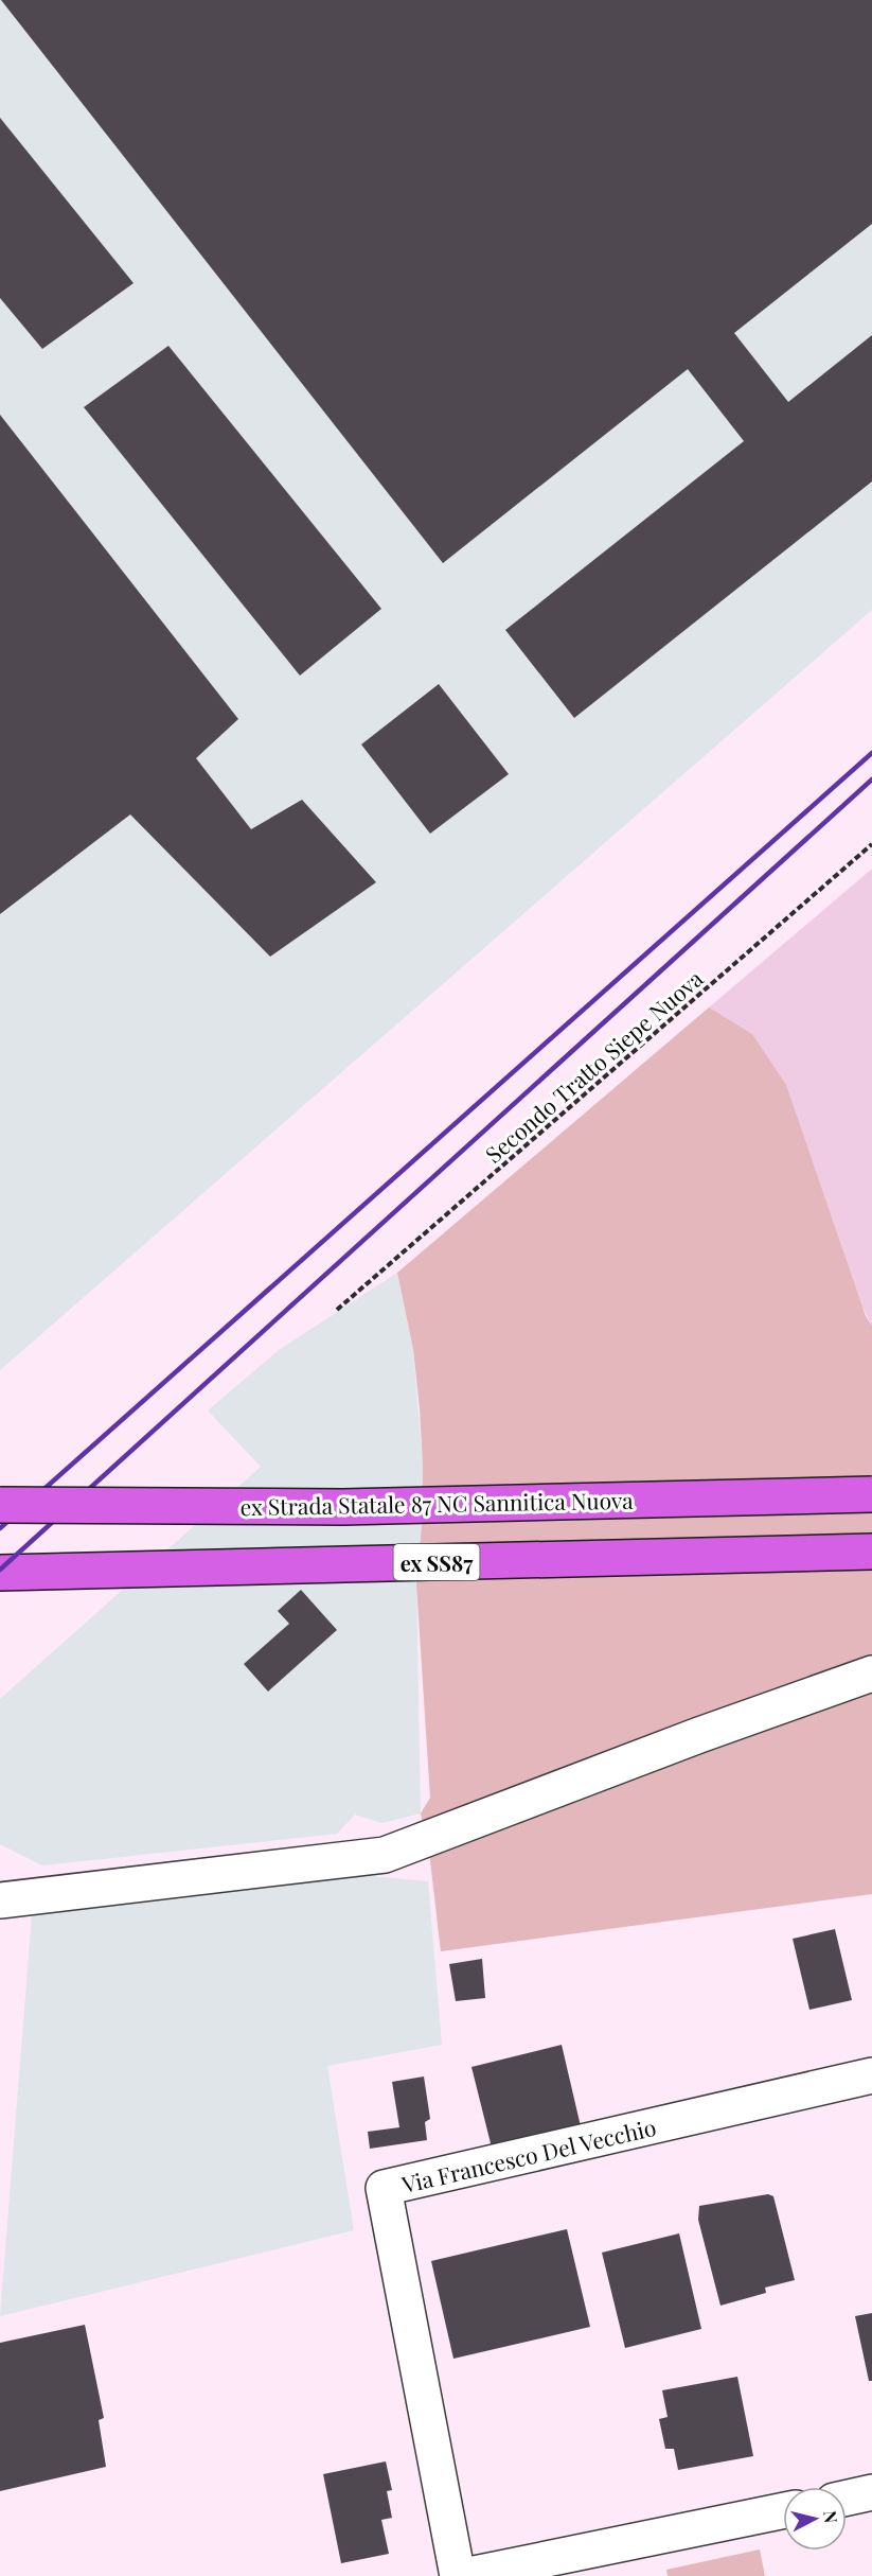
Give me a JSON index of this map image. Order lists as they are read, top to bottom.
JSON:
{
  "streets": {
    "highway": ["ex Strada Statale 87 NC Sannitica Nuova", "ex SS87"],
    "street": ["Via Francesco Del Vecchio"],
    "path": ["Secondo Tratto Siepe Nuova"]
  },
  "north": "right"
}
